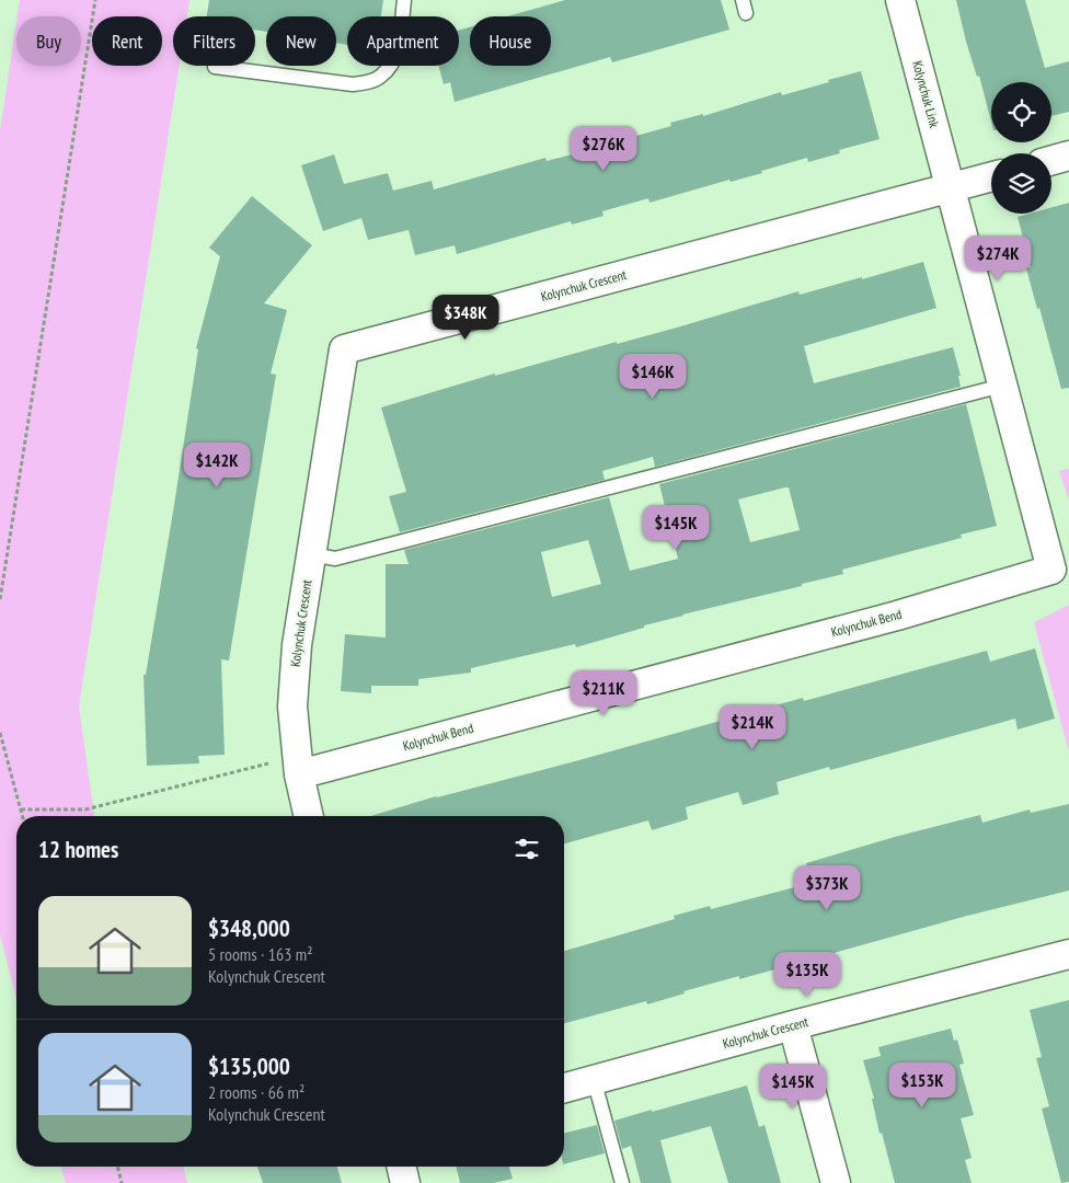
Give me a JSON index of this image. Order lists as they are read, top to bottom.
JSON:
{
  "streets": {
    "street": ["Kolynchuk Link", "Kolynchuk Crescent", "Kolynchuk Bend"]
  },
  "crossings": [
    ["Kolynchuk Link", "Kolynchuk Crescent"],
    ["Kolynchuk Link", "Kolynchuk Bend"],
    ["Kolynchuk Crescent", "Kolynchuk Bend"]
  ],
  "page": {
    "chip": [
      "Buy",
      "Rent",
      "Filters",
      "New",
      "Apartment",
      "House"
    ],
    "price": [
      "$276K",
      "$274K",
      "$348K",
      "$146K",
      "$142K",
      "$145K",
      "$211K",
      "$214K",
      "$373K",
      "$135K",
      "$153K",
      "$145K"
    ],
    "heading": "12 homes",
    "list": [
      {
        "name": "$348,000",
        "note": "5 rooms · 163 m² · Kolynchuk Crescent"
      },
      {
        "name": "$135,000",
        "note": "2 rooms · 66 m² · Kolynchuk Crescent"
      }
    ]
  }
}
